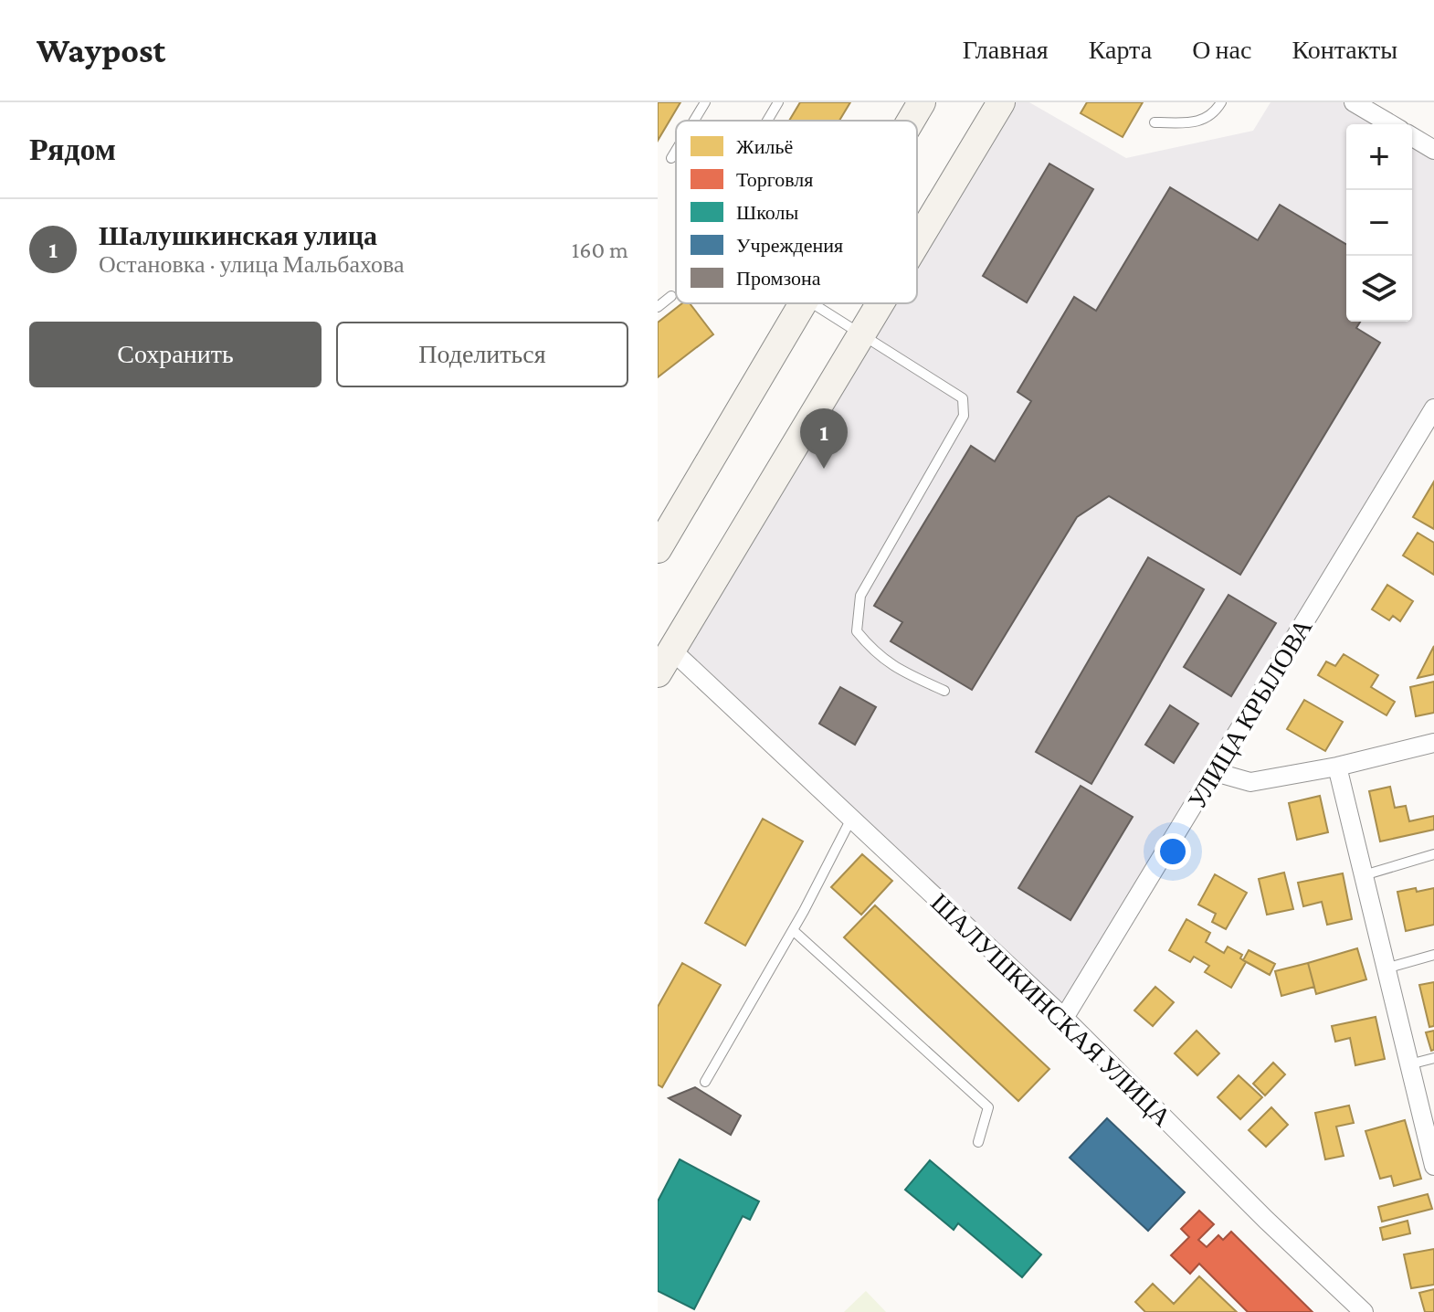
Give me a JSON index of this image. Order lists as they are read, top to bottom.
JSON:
{
  "streets": {
    "street": ["УЛИЦА КРЫЛОВА", "ШАЛУШКИНСКАЯ УЛИЦА"]
  },
  "crossings": [
    ["УЛИЦА КРЫЛОВА", "ШАЛУШКИНСКАЯ УЛИЦА"]
  ],
  "legend": [
    "Жильё",
    "Торговля",
    "Школы",
    "Учреждения",
    "Промзона"
  ],
  "page": {
    "header": "Waypost",
    "nav": [
      "Главная",
      "Карта",
      "О нас",
      "Контакты"
    ],
    "heading": "Рядом",
    "map_buttons": ["+", "−"],
    "list": [
      {
        "mark": "1",
        "name": "Шалушкинская улица",
        "note": "Остановка · улица Мальбахова",
        "value": "160 m"
      }
    ],
    "buttons": ["Сохранить", "Поделиться"],
    "pins": "1"
  }
}
